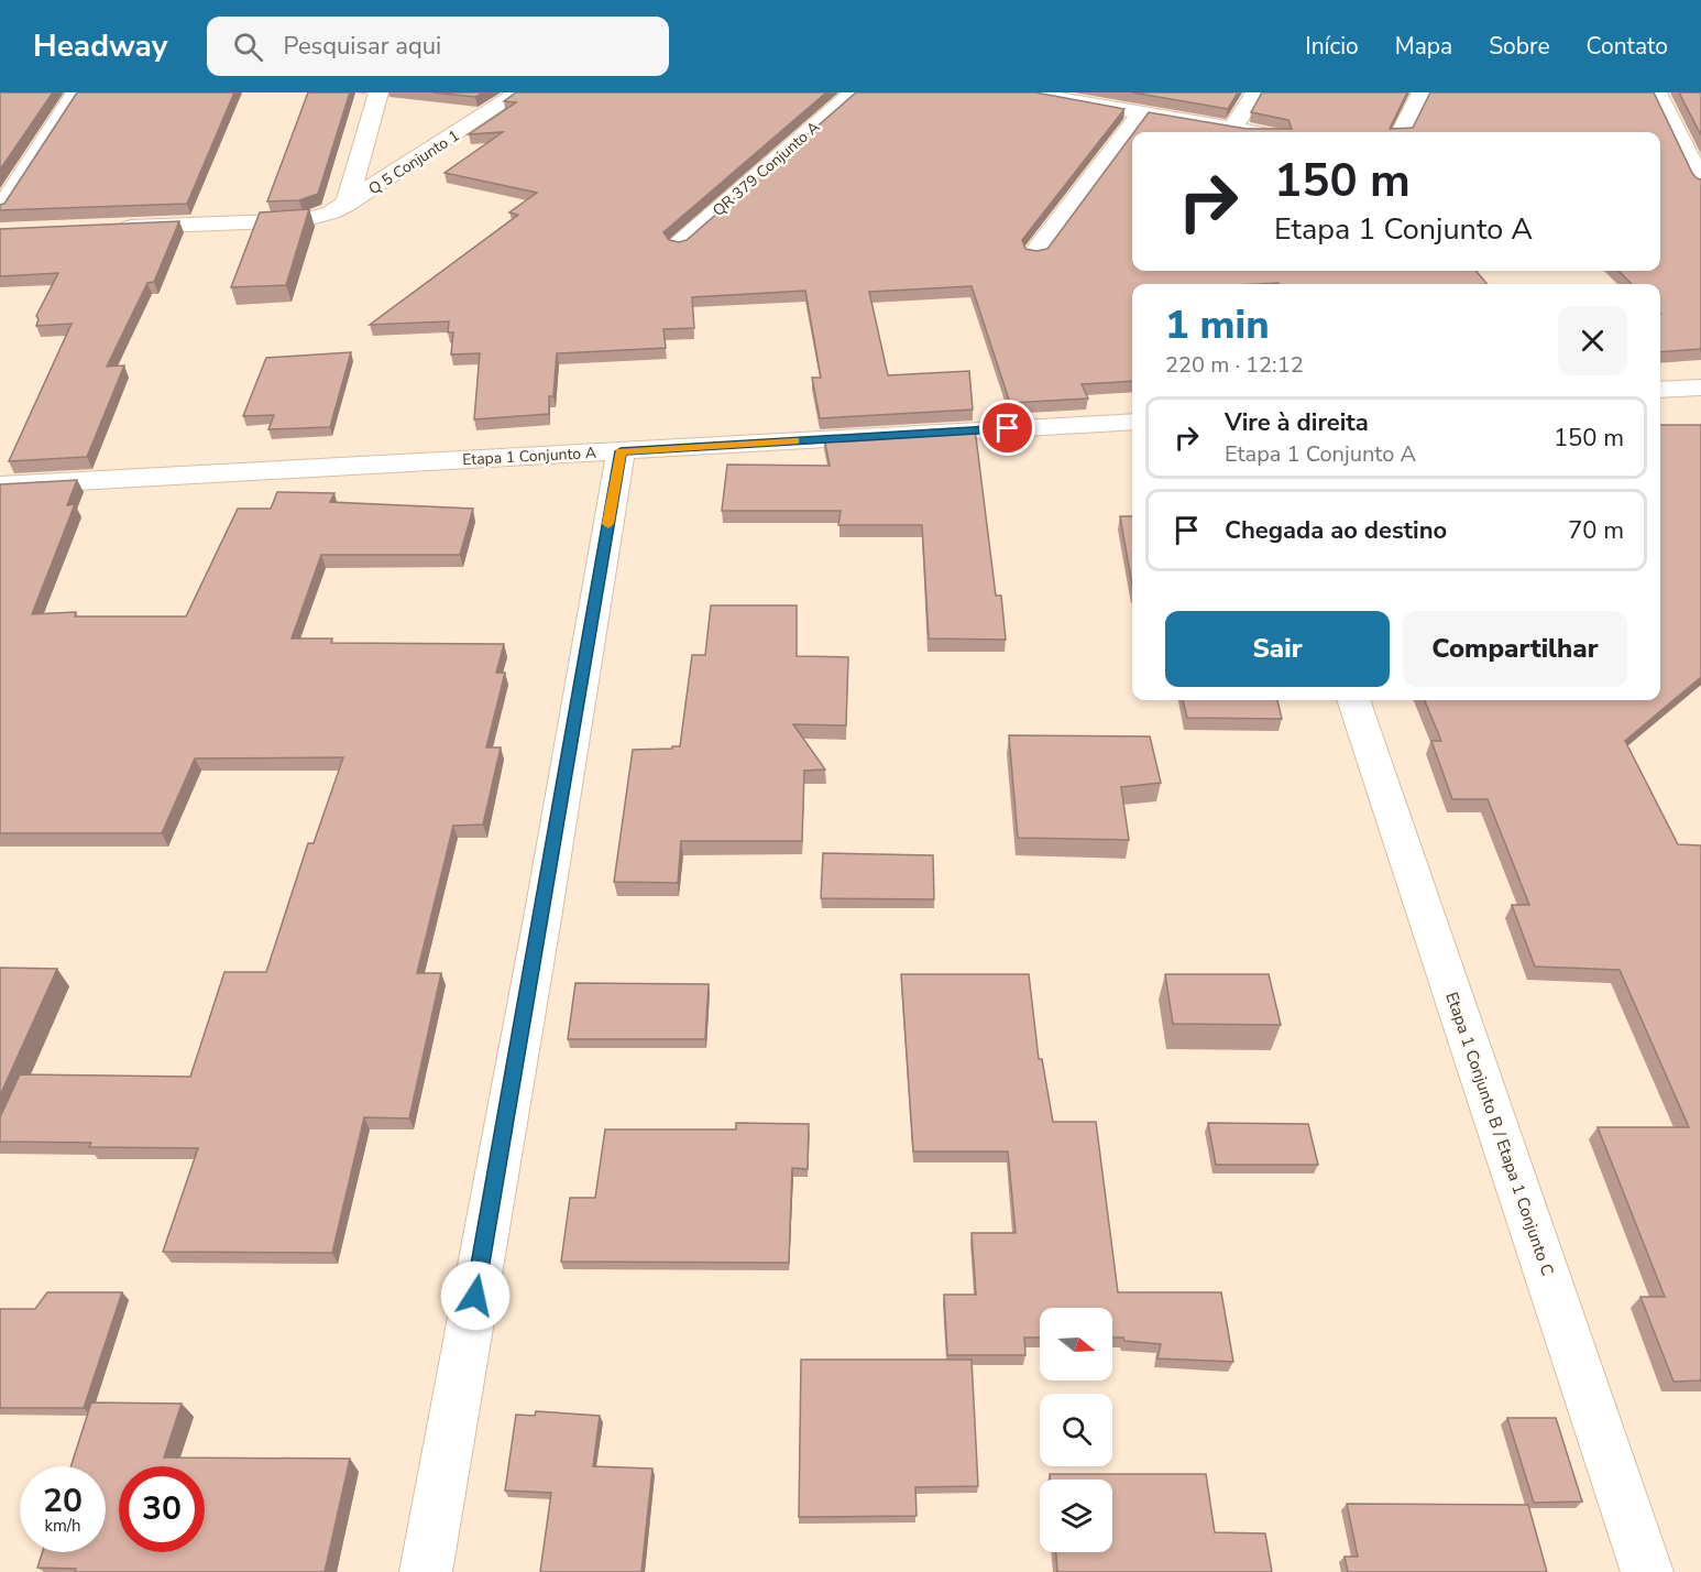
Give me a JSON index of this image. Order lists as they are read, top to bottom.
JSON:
{
  "streets": {
    "street": [
      "Q 5 Conjunto 1",
      "QR 379 Conjunto A",
      "Etapa 1 Conjunto A",
      "Etapa 1 Conjunto B / Etapa 1 Conjunto C"
    ]
  },
  "north": "right",
  "page": {
    "header": "Headway",
    "search": "Pesquisar aqui",
    "nav": [
      "Início",
      "Mapa",
      "Sobre",
      "Contato"
    ],
    "turn": ["150 m", "Etapa 1 Conjunto A"],
    "heading": ["1 min", "220 m · 12:12"],
    "list": [
      {
        "name": "Vire à direita",
        "note": "Etapa 1 Conjunto A",
        "value": "150 m"
      },
      {
        "name": "Chegada ao destino",
        "value": "70 m"
      }
    ],
    "buttons": ["Sair", "Compartilhar"],
    "speed": "20 km/h",
    "limit": "30"
  }
}
